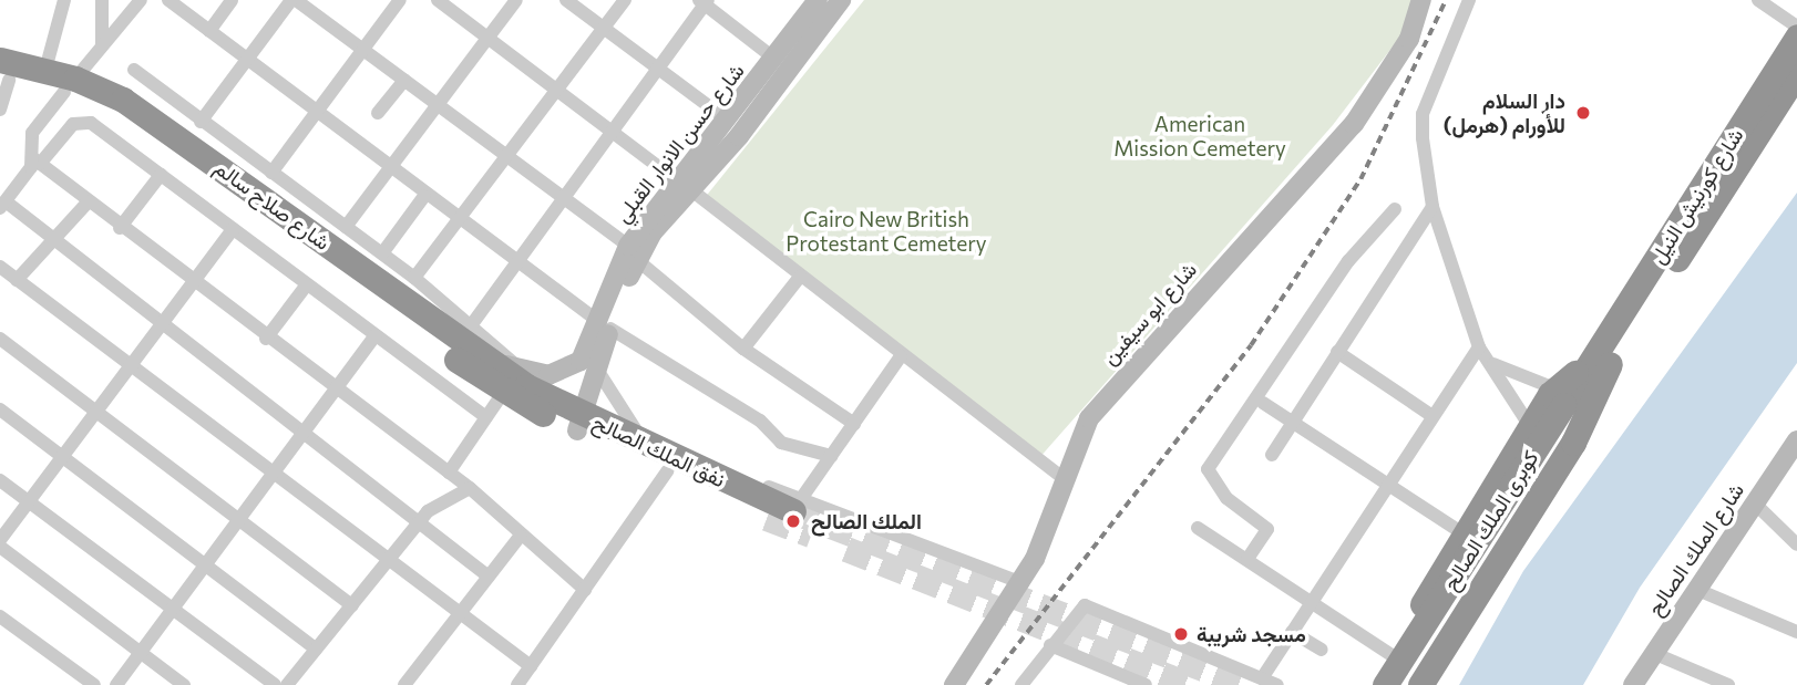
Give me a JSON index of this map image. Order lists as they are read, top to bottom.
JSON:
{
  "streets": {
    "highway": [
      "شارع كورنيش النيل",
      "شارع صلاح سالم",
      "نفق الملك الصالح",
      "كوبرى الملك الصالح"
    ],
    "main road": ["شارع حسن الانوار القبلي", "شارع ابو سيفين", "شارع الملك الصالح"]
  },
  "crossings": [
    ["شارع حسن الانوار القبلي", "شارع صلاح سالم"],
    ["شارع حسن الانوار القبلي", "نفق الملك الصالح"],
    ["شارع كورنيش النيل", "كوبرى الملك الصالح"],
    ["شارع صلاح سالم", "نفق الملك الصالح"]
  ],
  "parks": ["American Mission Cemetery", "Cairo New British Protestant Cemetery"],
  "places": ["دار السلام للأورام (هرمل)", "الملك الصالح", "مسجد شريبة"]
}
